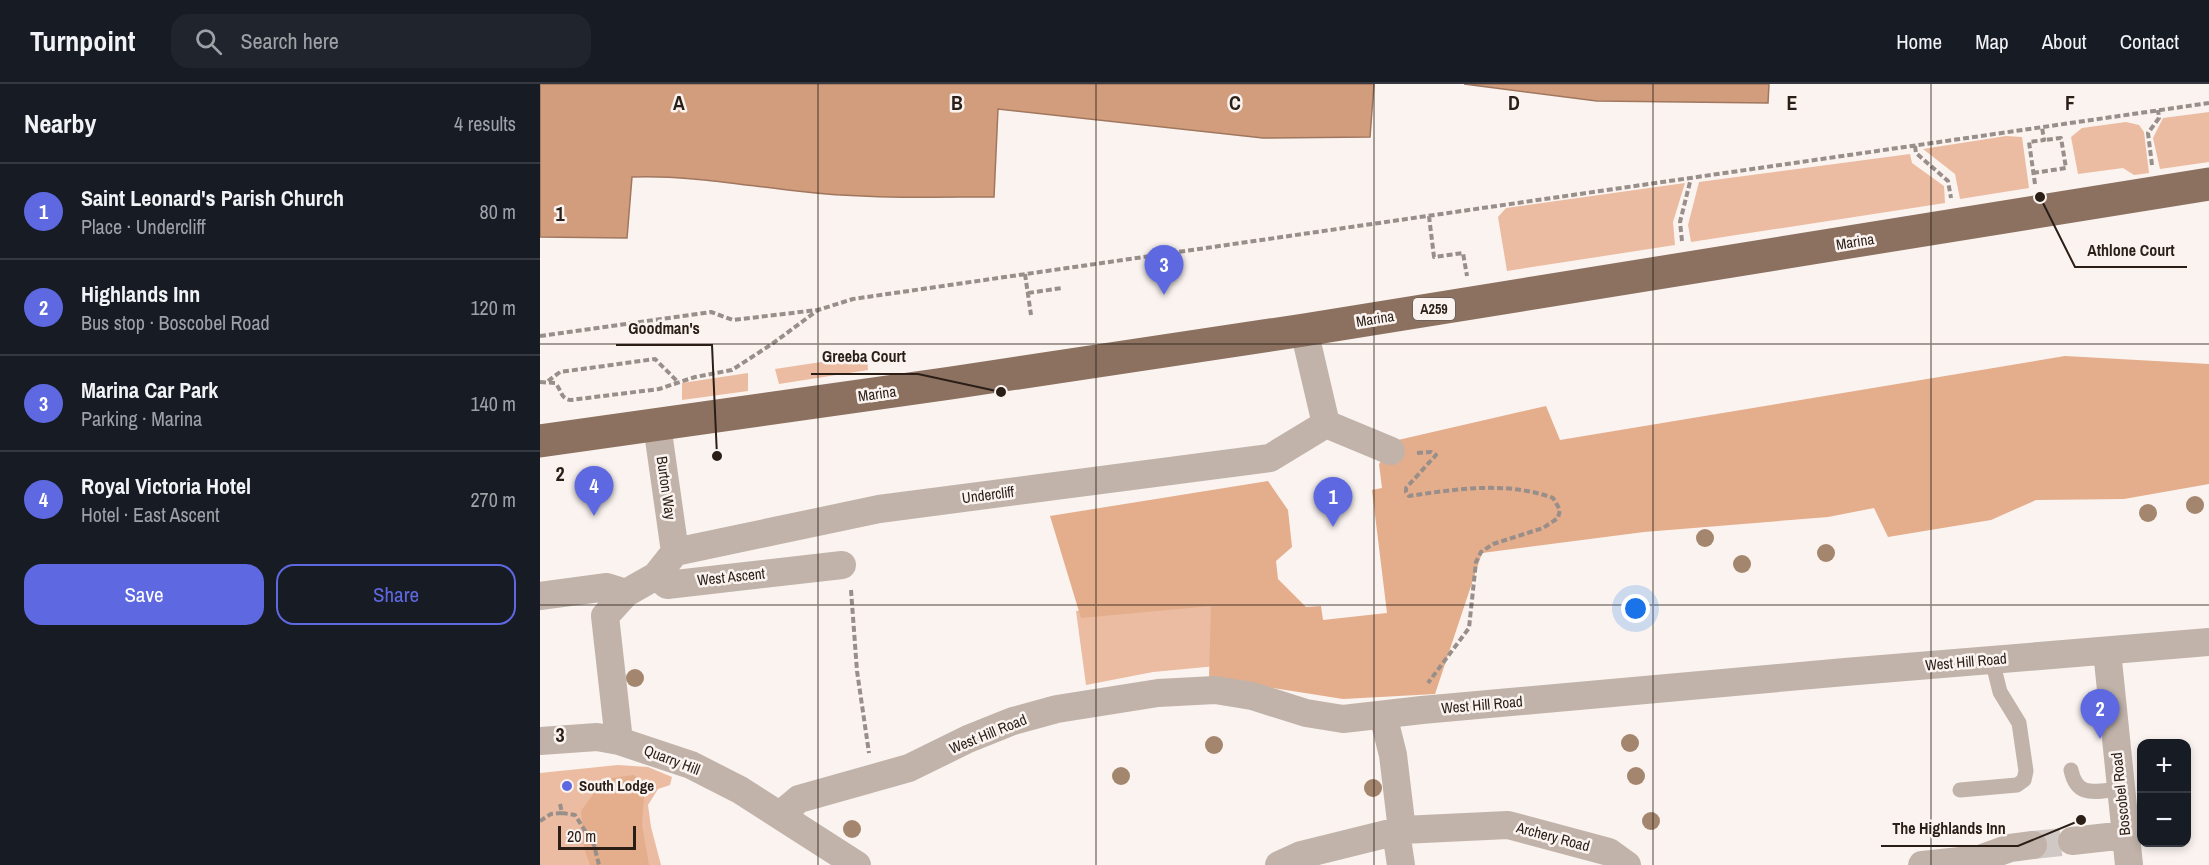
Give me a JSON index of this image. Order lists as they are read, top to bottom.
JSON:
{
  "streets": {
    "highway": ["Marina", "A259"],
    "street": [
      "Burton Way",
      "Undercliff",
      "West Ascent",
      "West Hill Road",
      "Quarry Hill",
      "Boscobel Road",
      "Archery Road"
    ]
  },
  "crossings": [
    ["Marina", "Burton Way"],
    ["Burton Way", "Undercliff"],
    ["West Hill Road", "Quarry Hill"],
    ["West Hill Road", "Boscobel Road"]
  ],
  "places": [
    "Athlone Court",
    "Greeba Court",
    "Goodman's",
    "South Lodge",
    "The Highlands Inn"
  ],
  "scale_bar": "20 m",
  "page": {
    "header": "Turnpoint",
    "search": "Search here",
    "nav": [
      "Home",
      "Map",
      "About",
      "Contact"
    ],
    "heading": ["Nearby", "4 results"],
    "list": [
      {
        "mark": "1",
        "name": "Saint Leonard's Parish Church",
        "note": "Place · Undercliff",
        "value": "80 m"
      },
      {
        "mark": "2",
        "name": "Highlands Inn",
        "note": "Bus stop · Boscobel Road",
        "value": "120 m"
      },
      {
        "mark": "3",
        "name": "Marina Car Park",
        "note": "Parking · Marina",
        "value": "140 m"
      },
      {
        "mark": "4",
        "name": "Royal Victoria Hotel",
        "note": "Hotel · East Ascent",
        "value": "270 m"
      }
    ],
    "pins": [
      "3",
      "4",
      "1",
      "2"
    ],
    "buttons": ["Save", "Share"],
    "map_buttons": ["+", "−"],
    "scale": "20 m"
  },
  "grid": {
    "columns": [
      "A",
      "B",
      "C",
      "D",
      "E",
      "F"
    ],
    "rows": ["1", "2", "3"]
  }
}
